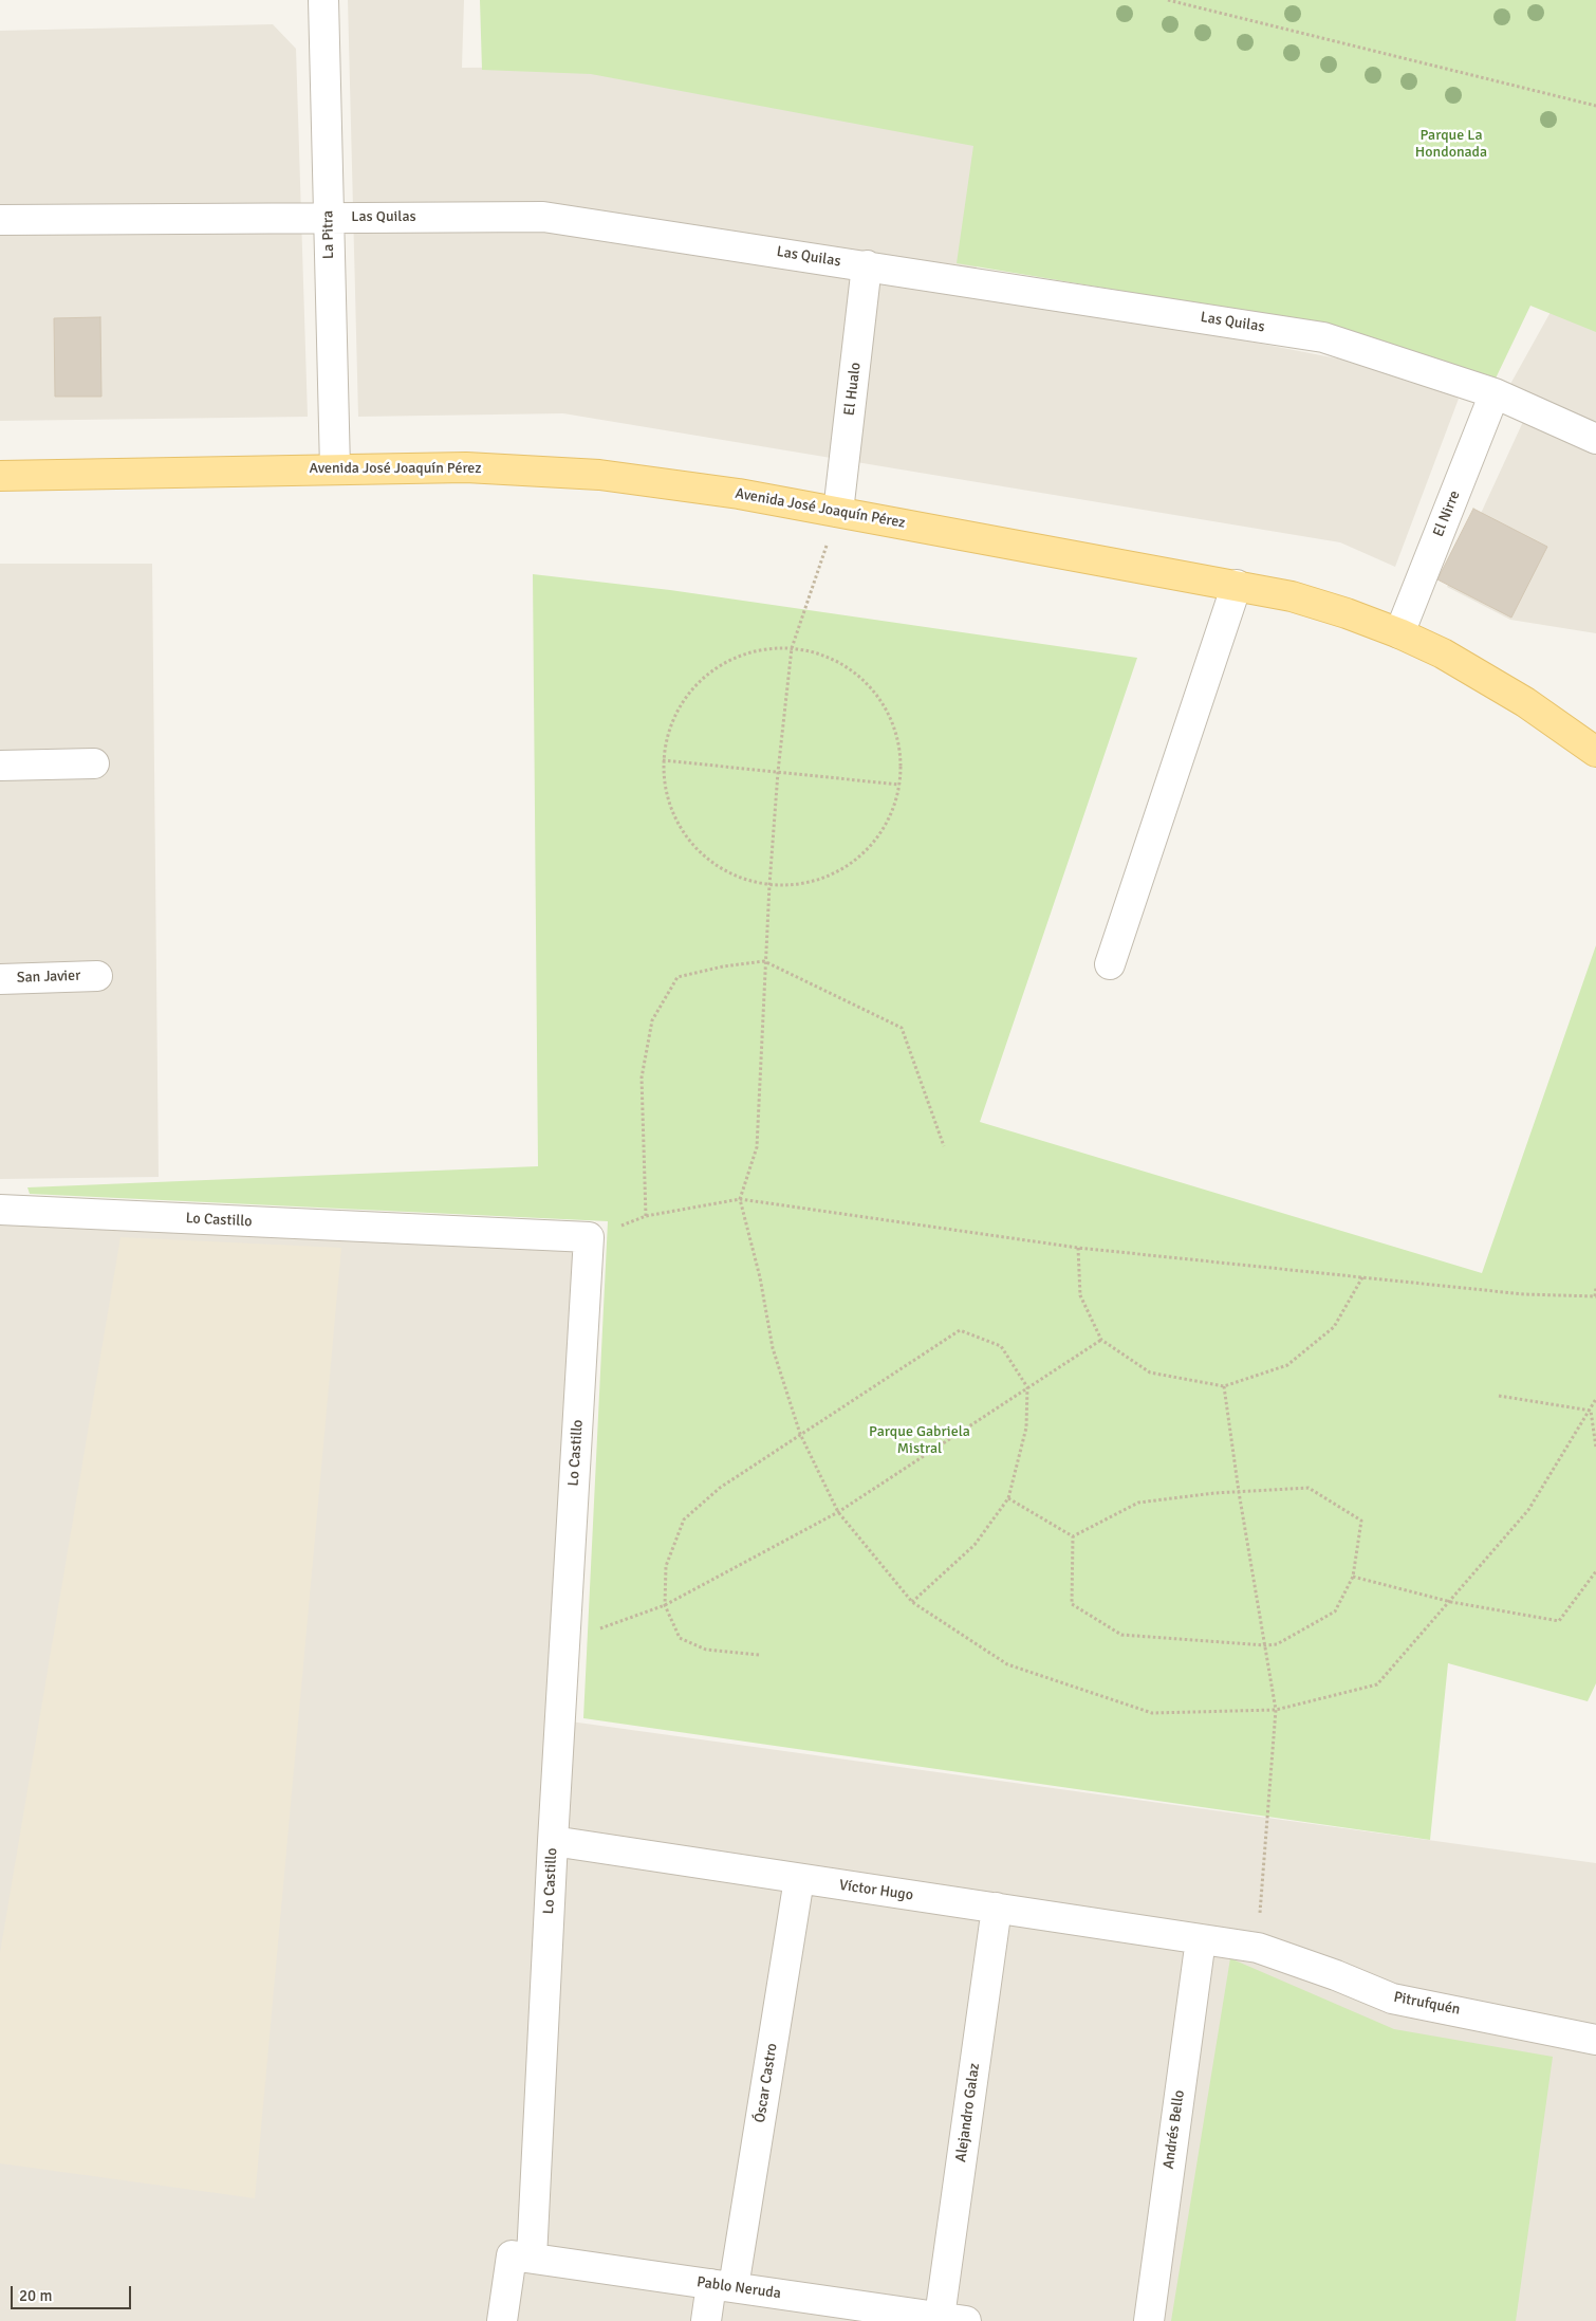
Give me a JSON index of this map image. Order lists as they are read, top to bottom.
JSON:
{
  "streets": {
    "main road": ["Avenida José Joaquín Pérez"],
    "street": [
      "Las Quilas",
      "La Pitra",
      "El Hualo",
      "El Nirre",
      "San Javier",
      "Lo Castillo",
      "Víctor Hugo",
      "Pitrufquén",
      "Óscar Castro",
      "Alejandro Galaz",
      "Andrés Bello",
      "Pablo Neruda"
    ]
  },
  "crossings": [
    ["Las Quilas", "La Pitra"],
    ["Las Quilas", "El Hualo"],
    ["Las Quilas", "El Nirre"],
    ["La Pitra", "Avenida José Joaquín Pérez"],
    ["El Hualo", "Avenida José Joaquín Pérez"],
    ["Avenida José Joaquín Pérez", "El Nirre"],
    ["Lo Castillo", "Víctor Hugo"],
    ["Lo Castillo", "Pablo Neruda"],
    ["Víctor Hugo", "Pitrufquén"],
    ["Víctor Hugo", "Óscar Castro"],
    ["Víctor Hugo", "Alejandro Galaz"],
    ["Víctor Hugo", "Andrés Bello"],
    ["Pitrufquén", "Andrés Bello"],
    ["Óscar Castro", "Pablo Neruda"],
    ["Alejandro Galaz", "Pablo Neruda"]
  ],
  "parks": ["Parque La Hondonada", "Parque Gabriela Mistral"],
  "scale_bar": "20 m"
}
